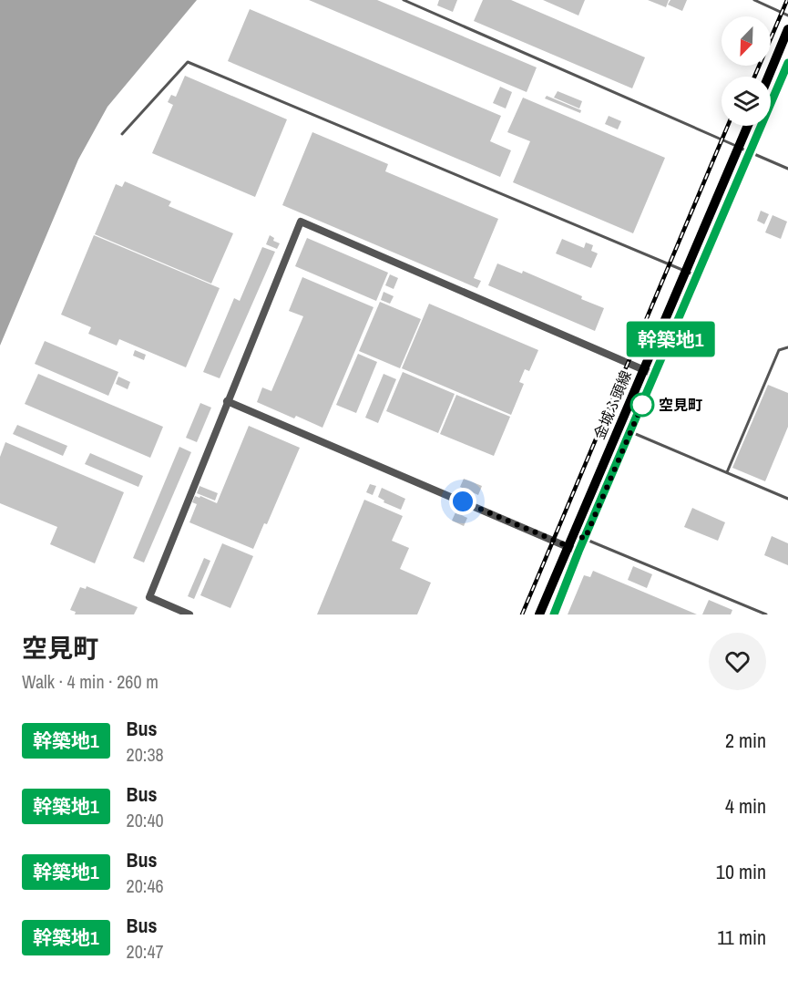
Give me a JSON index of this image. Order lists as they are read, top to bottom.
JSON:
{
  "streets": {
    "main road": ["金城ふ頭線"]
  },
  "places": ["空見町"],
  "lines": ["bus line 幹築地1"],
  "north": "bottom left",
  "page": {
    "on_map": "幹築地1",
    "heading": ["空見町", "Walk · 4 min · 260 m"],
    "list": [
      {
        "mark": "幹築地1",
        "name": "Bus",
        "note": "20:38",
        "value": "2 min"
      },
      {
        "mark": "幹築地1",
        "name": "Bus",
        "note": "20:40",
        "value": "4 min"
      },
      {
        "mark": "幹築地1",
        "name": "Bus",
        "note": "20:46",
        "value": "10 min"
      },
      {
        "mark": "幹築地1",
        "name": "Bus",
        "note": "20:47",
        "value": "11 min"
      }
    ]
  }
}
